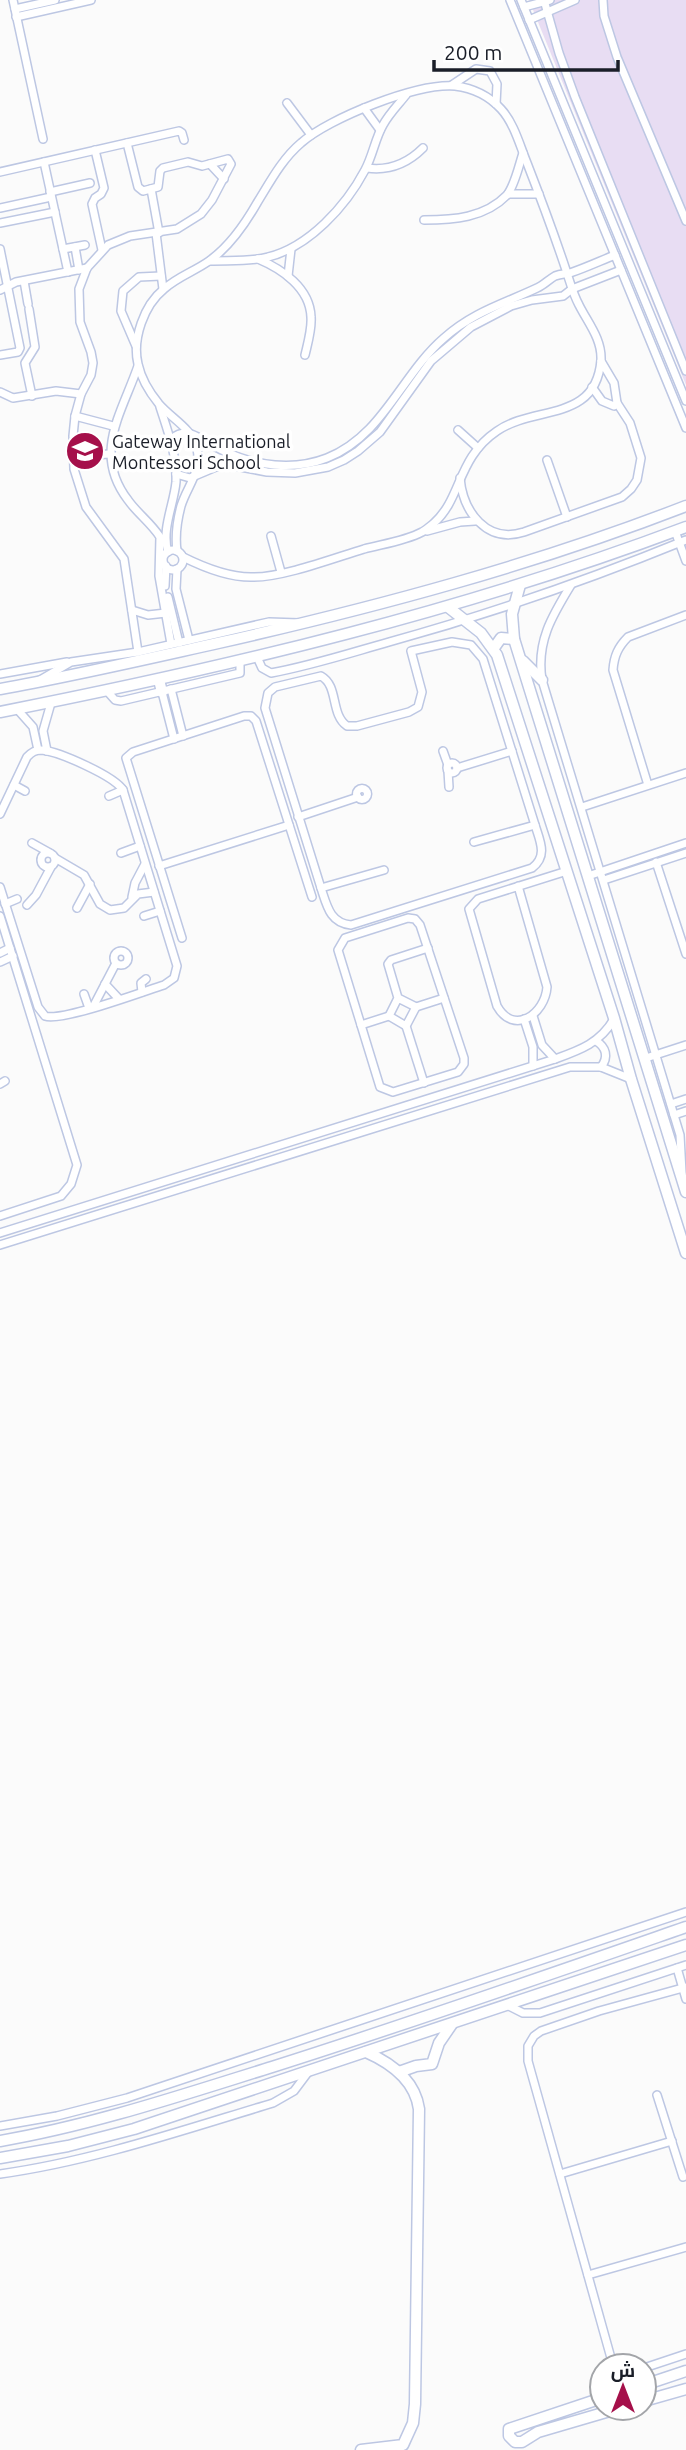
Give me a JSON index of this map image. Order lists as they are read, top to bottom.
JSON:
{
  "places": {
    "school or university": ["Gateway International Montessori School"]
  },
  "scale_bar": "200 m",
  "north": "top"
}
